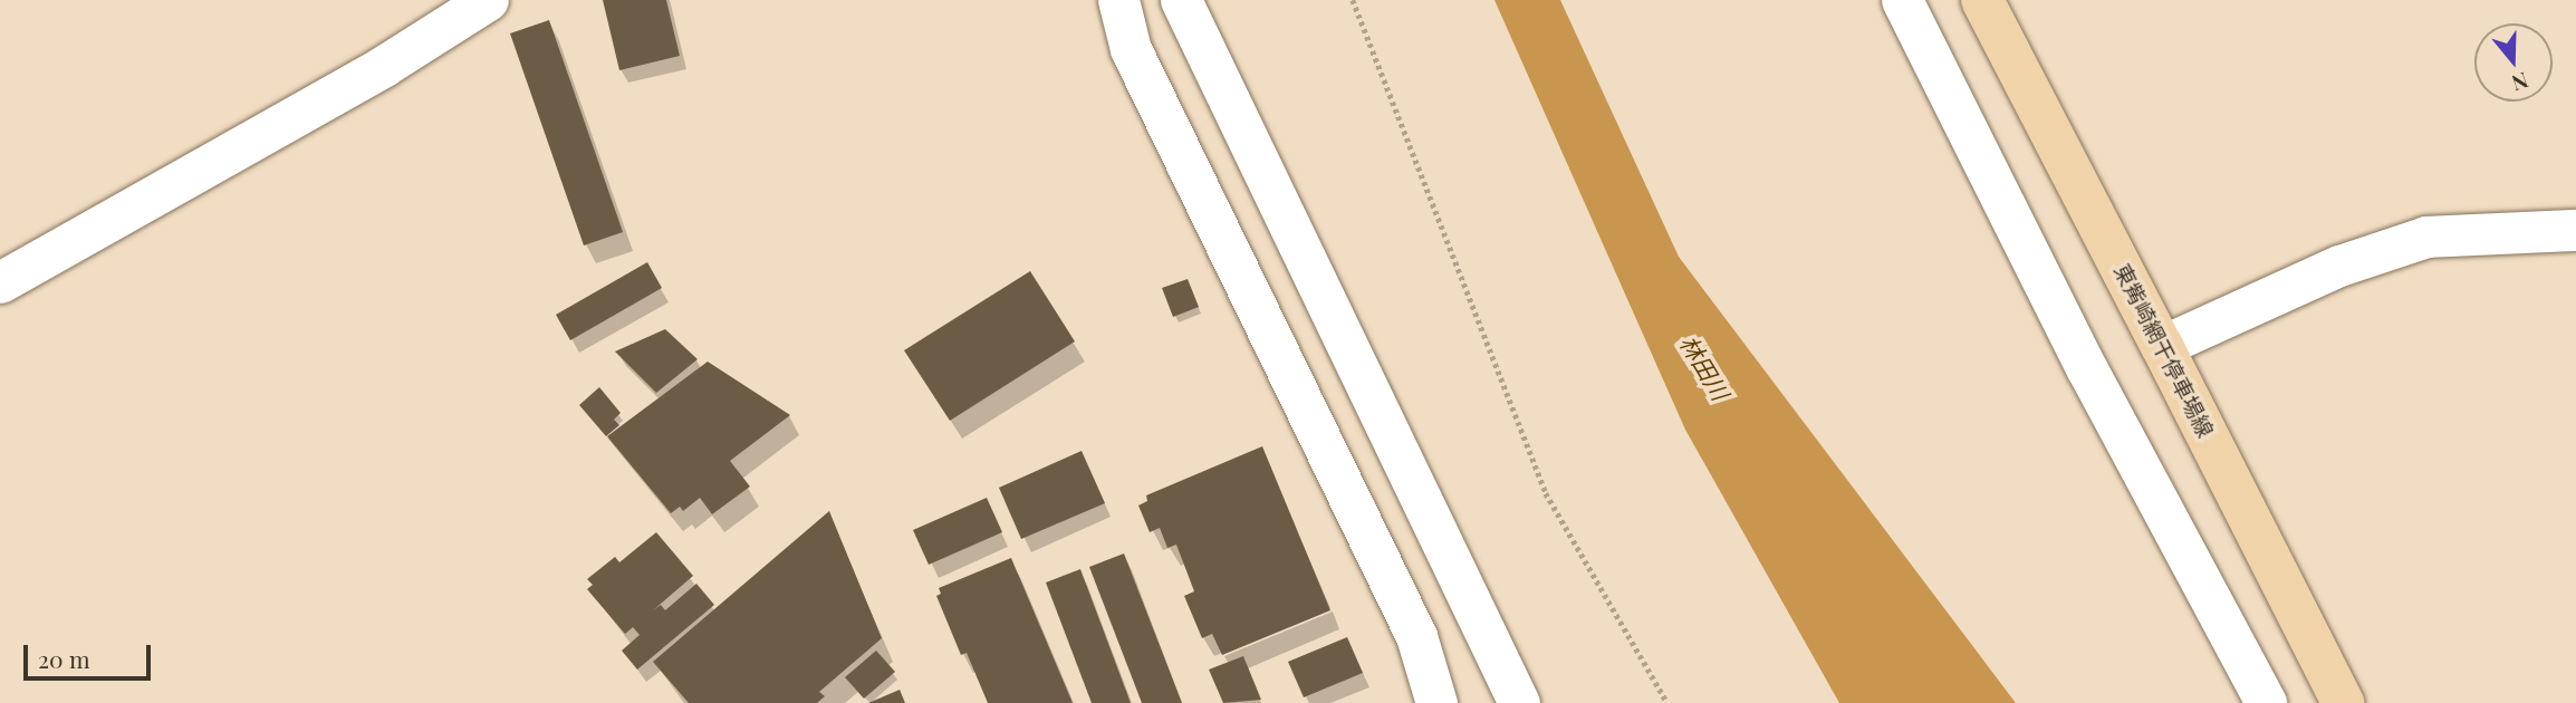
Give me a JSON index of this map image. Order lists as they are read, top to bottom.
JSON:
{
  "streets": {
    "main road": ["東觜崎網干停車場線"]
  },
  "water": ["林田川"],
  "scale_bar": "20 m",
  "north": "bottom"
}
